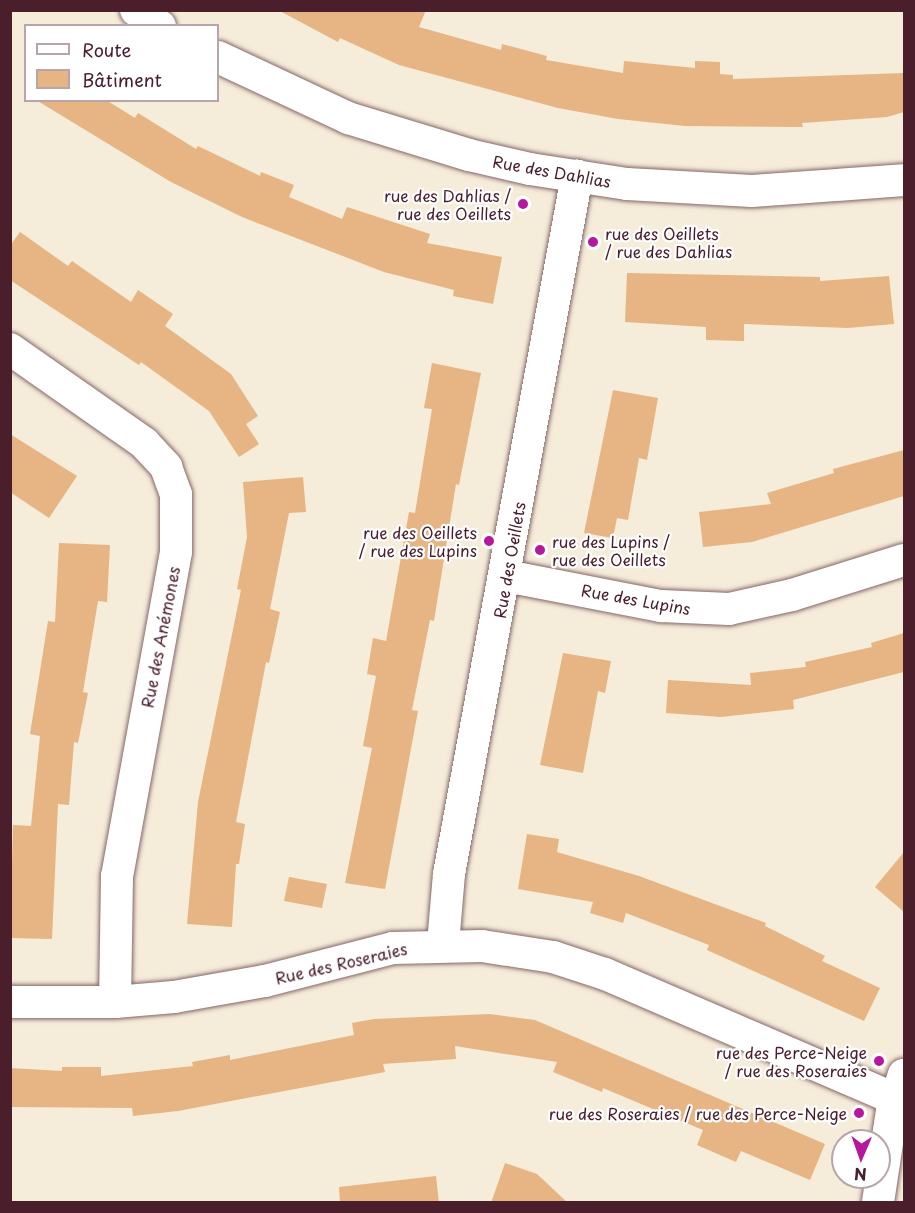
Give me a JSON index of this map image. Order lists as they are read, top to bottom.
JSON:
{
  "streets": {
    "street": [
      "Rue des Dahlias",
      "Rue des Oeillets",
      "Rue des Lupins",
      "Rue des Anémones",
      "Rue des Roseraies"
    ]
  },
  "crossings": [
    ["Rue des Dahlias", "Rue des Oeillets"],
    ["Rue des Oeillets", "Rue des Lupins"],
    ["Rue des Oeillets", "Rue des Roseraies"],
    ["Rue des Anémones", "Rue des Roseraies"]
  ],
  "places": [
    "rue des Dahlias / rue des Oeillets",
    "rue des Oeillets / rue des Dahlias",
    "rue des Oeillets / rue des Lupins",
    "rue des Lupins / rue des Oeillets",
    "rue des Perce-Neige / rue des Roseraies",
    "rue des Roseraies / rue des Perce-Neige"
  ],
  "legend": ["Route", "Bâtiment"],
  "north": "bottom"
}
